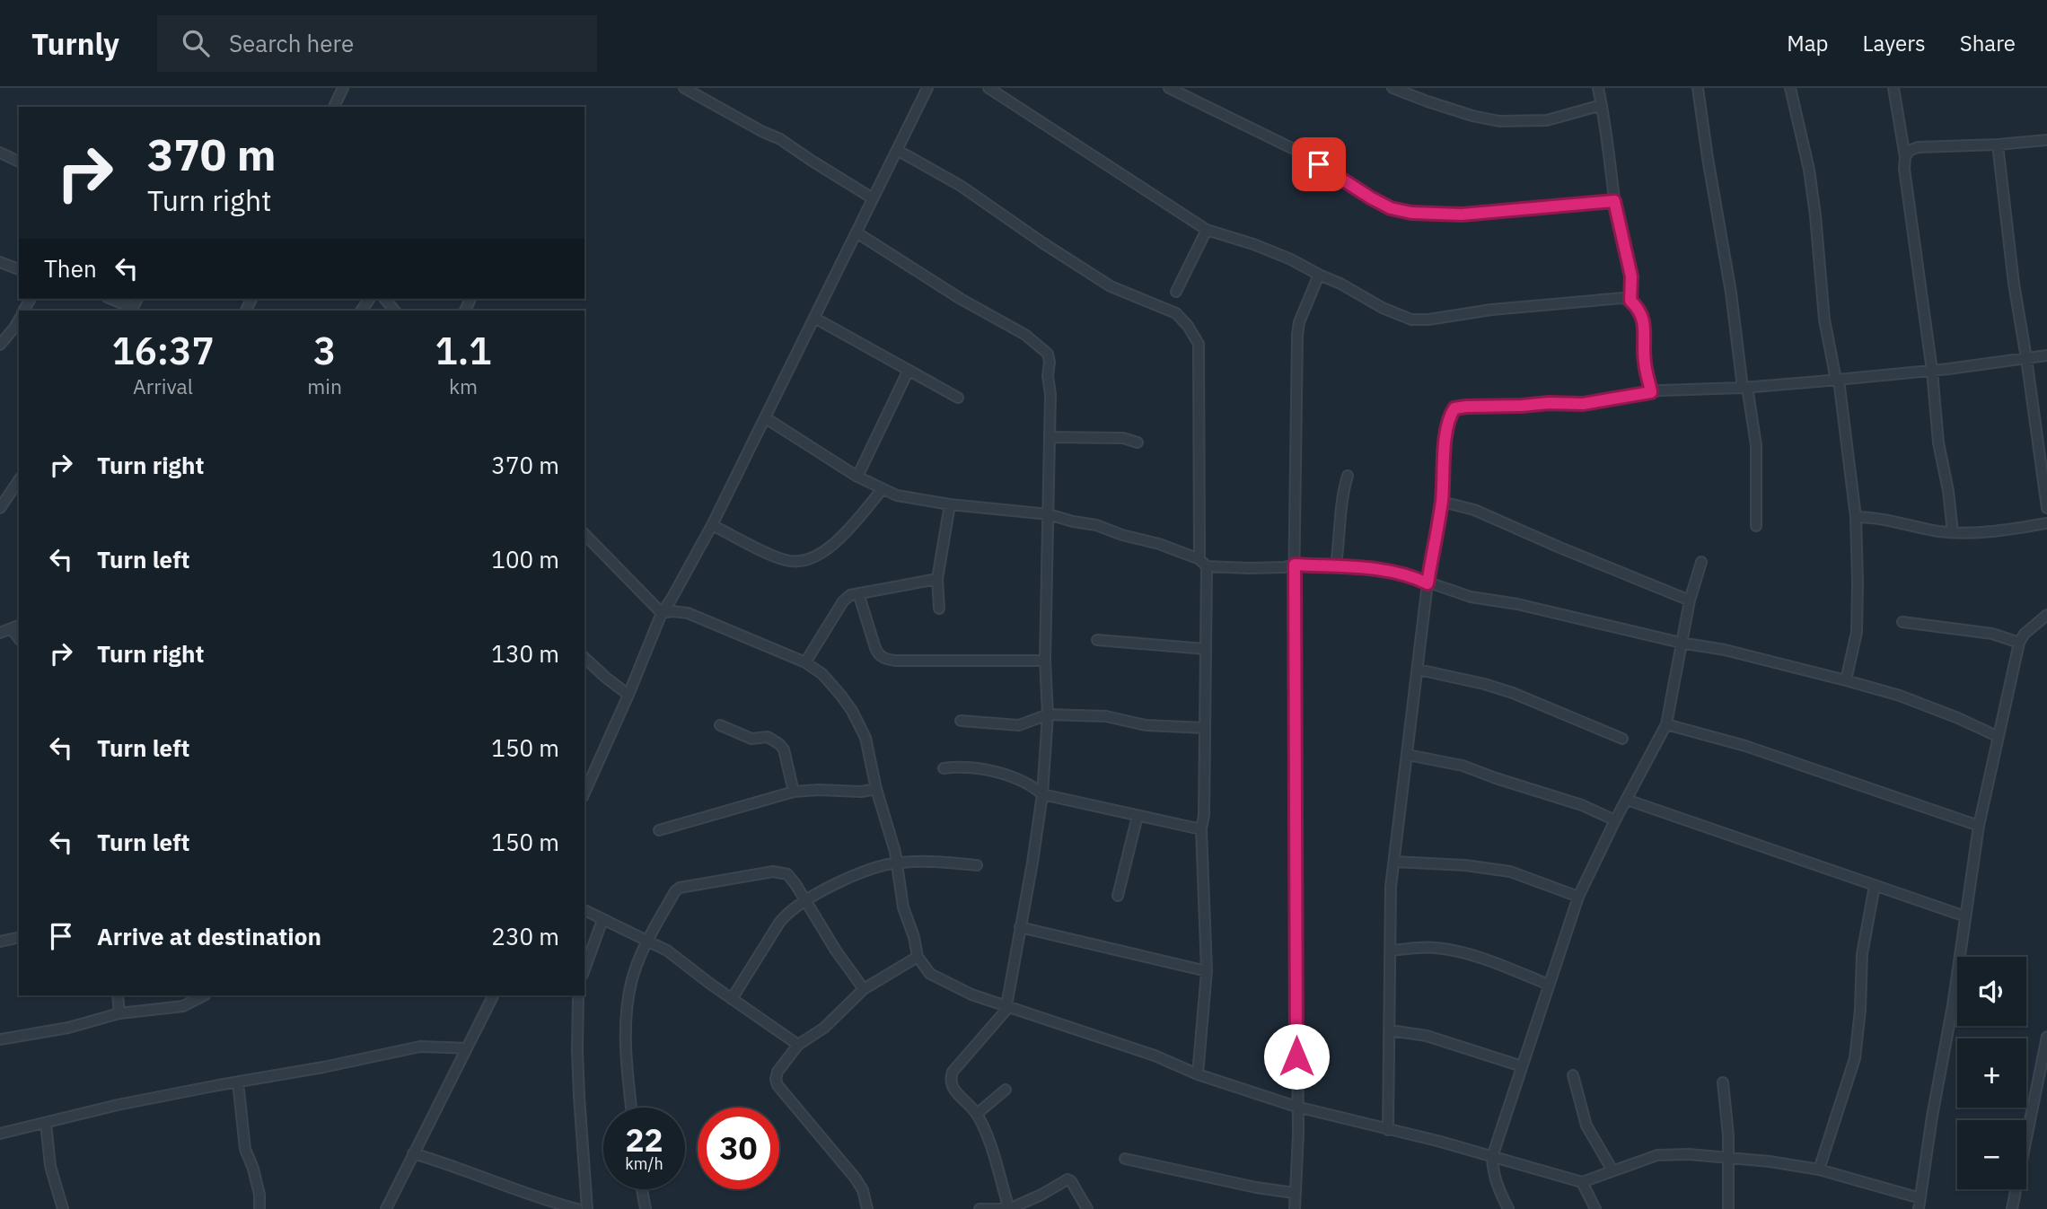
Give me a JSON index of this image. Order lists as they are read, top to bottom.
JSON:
{
  "page": {
    "header": "Turnly",
    "search": "Search here",
    "nav": ["Map", "Layers", "Share"],
    "turn": ["370 m", "Turn right"],
    "then": "Then",
    "eta": [
      "16:37",
      "Arrival",
      "3",
      "min",
      "1.1",
      "km"
    ],
    "list": [
      {
        "name": "Turn right",
        "value": "370 m"
      },
      {
        "name": "Turn left",
        "value": "100 m"
      },
      {
        "name": "Turn right",
        "value": "130 m"
      },
      {
        "name": "Turn left",
        "value": "150 m"
      },
      {
        "name": "Turn left",
        "value": "150 m"
      },
      {
        "name": "Arrive at destination",
        "value": "230 m"
      }
    ],
    "map_buttons": ["+", "−"],
    "speed": "22 km/h",
    "limit": "30"
  }
}
